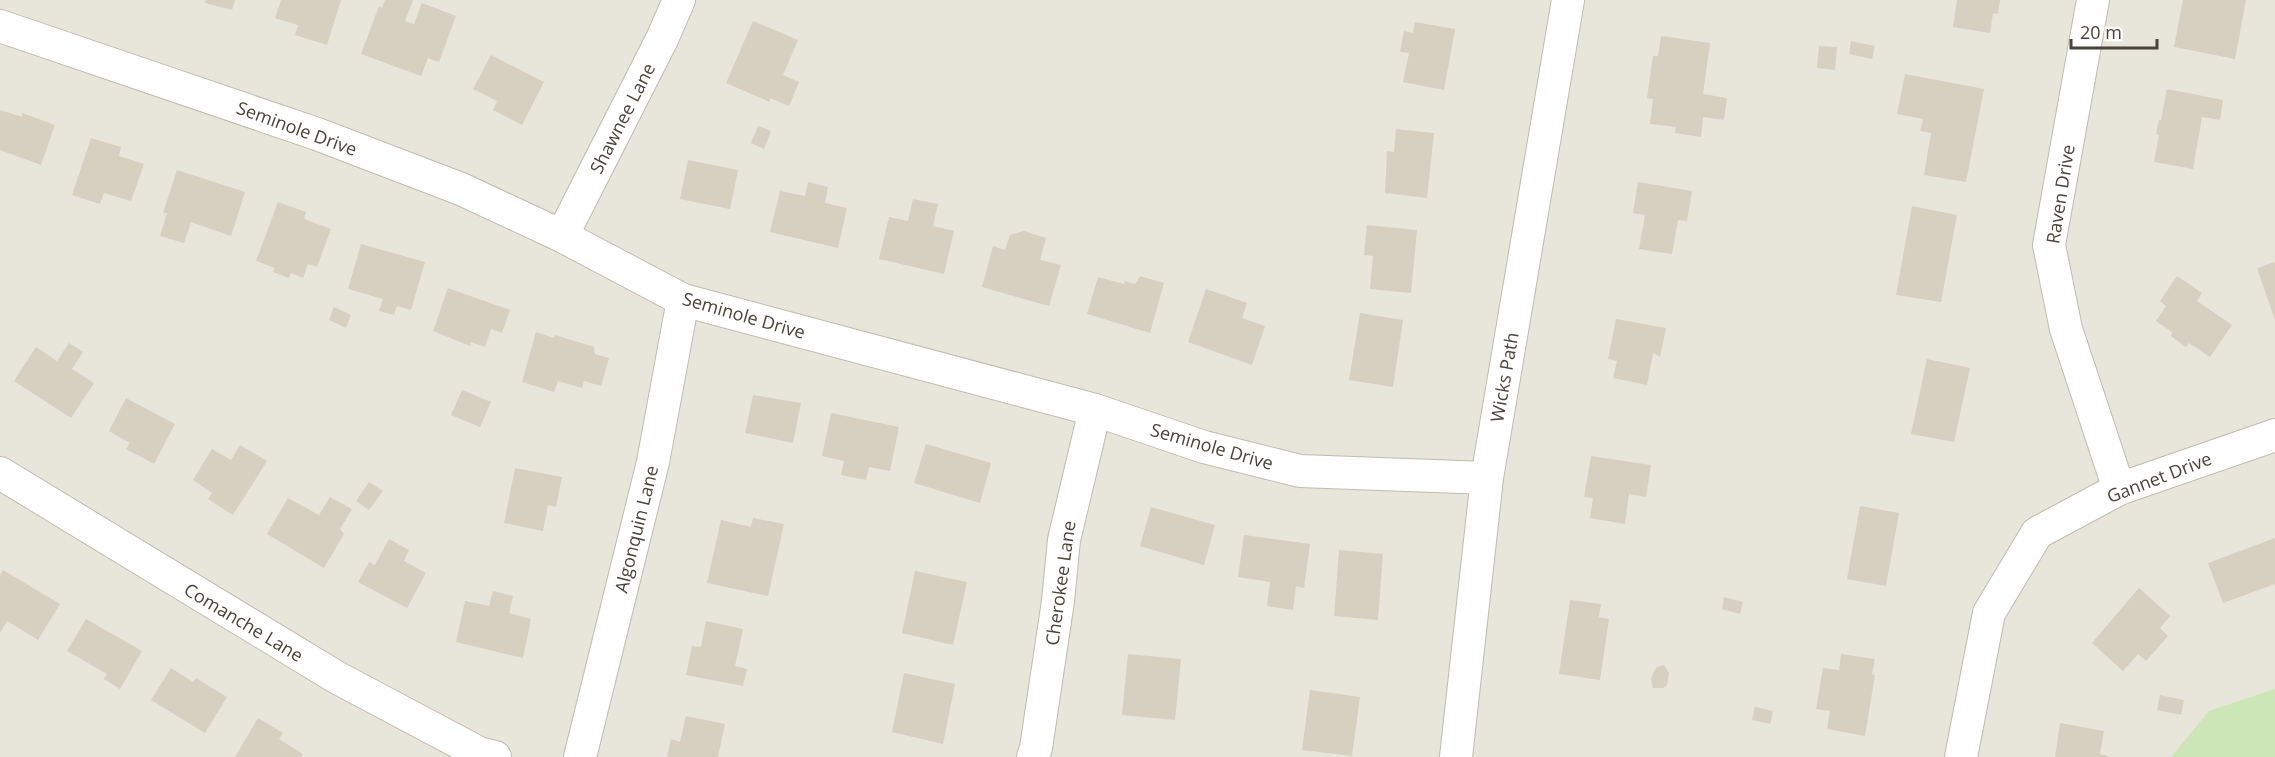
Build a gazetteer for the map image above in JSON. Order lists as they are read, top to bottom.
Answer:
{
  "streets": {
    "street": [
      "Shawnee Lane",
      "Seminole Drive",
      "Raven Drive",
      "Wicks Path",
      "Gannet Drive",
      "Algonquin Lane",
      "Cherokee Lane",
      "Comanche Lane"
    ]
  },
  "crossings": [
    ["Shawnee Lane", "Seminole Drive"],
    ["Seminole Drive", "Wicks Path"],
    ["Seminole Drive", "Algonquin Lane"],
    ["Seminole Drive", "Cherokee Lane"],
    ["Raven Drive", "Gannet Drive"]
  ],
  "scale_bar": "20 m"
}
